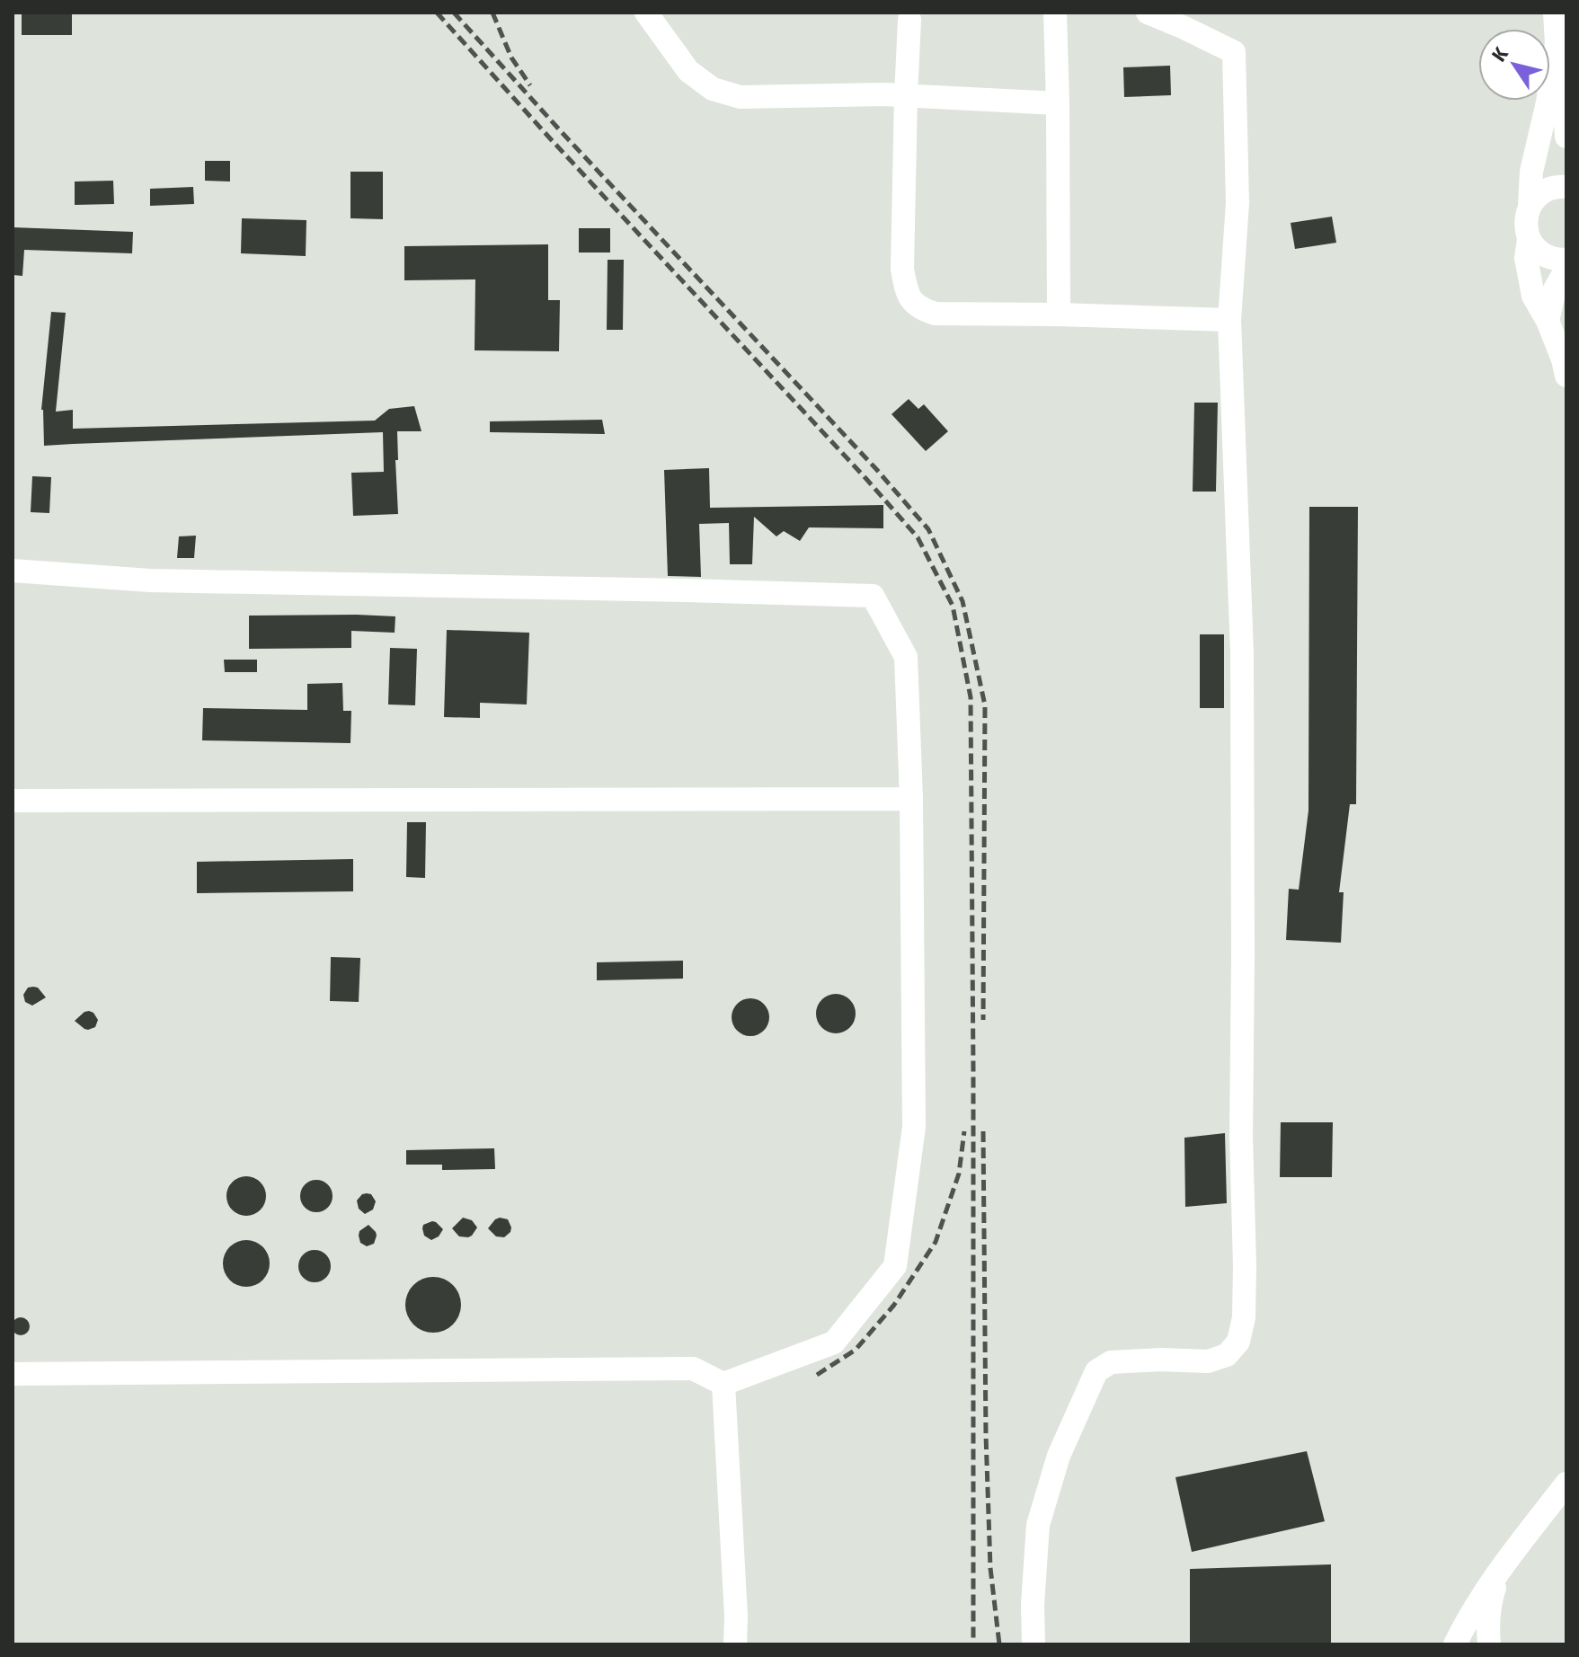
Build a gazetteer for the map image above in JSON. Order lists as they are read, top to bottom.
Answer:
{
  "north": "top left"
}
